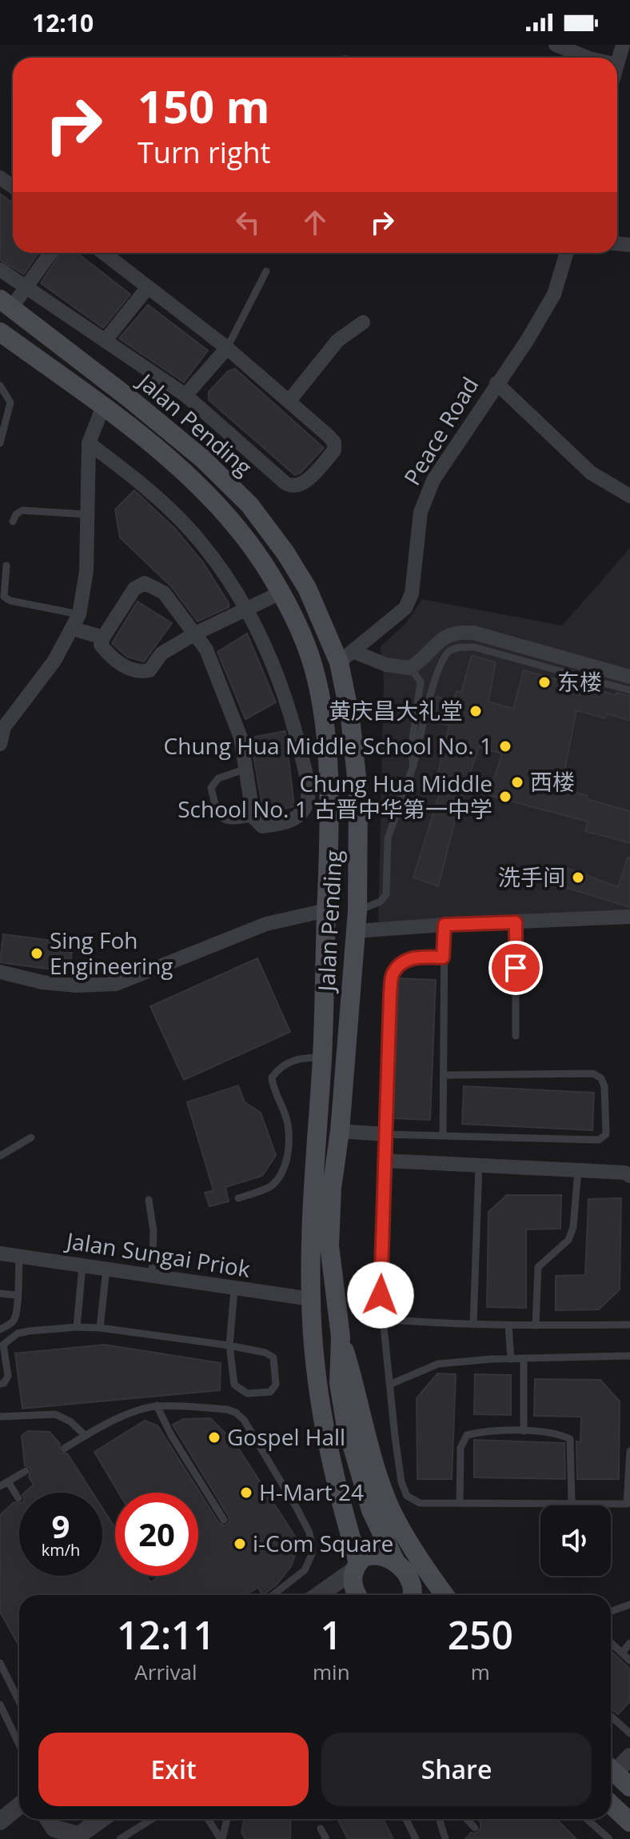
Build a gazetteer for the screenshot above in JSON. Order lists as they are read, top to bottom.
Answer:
{
  "streets": {
    "main road": ["Jalan Pending"],
    "street": ["Peace Road", "Jalan Sungai Priok"]
  },
  "crossings": [
    ["Jalan Pending", "Peace Road"],
    ["Jalan Pending", "Jalan Sungai Priok"]
  ],
  "places": [
    "东楼",
    "黄庆昌大礼堂",
    "Chung Hua Middle School No. 1",
    "西楼",
    "Chung Hua Middle School No. 1 古晋中华第一中学",
    "洗手间",
    "Sing Foh Engineering",
    "Gospel Hall",
    "H-Mart 24",
    "i-Com Square"
  ],
  "page": {
    "status": "12:10",
    "turn": ["150 m", "Turn right"],
    "speed": "9 km/h",
    "limit": "20",
    "eta": [
      "12:11",
      "Arrival",
      "1",
      "min",
      "250",
      "m"
    ],
    "buttons": ["Exit", "Share"]
  }
}
